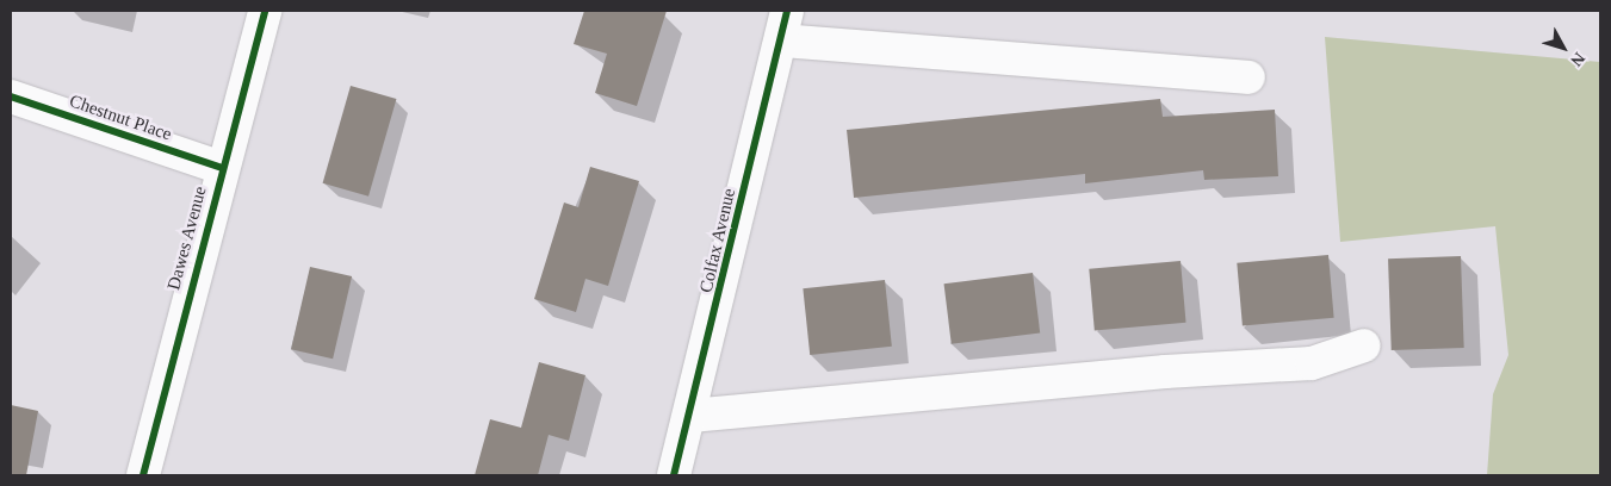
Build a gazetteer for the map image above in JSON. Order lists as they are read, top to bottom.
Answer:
{
  "streets": {
    "street": ["Chestnut Place", "Dawes Avenue", "Colfax Avenue"]
  },
  "crossings": [
    ["Chestnut Place", "Dawes Avenue"]
  ],
  "north": "bottom right"
}
